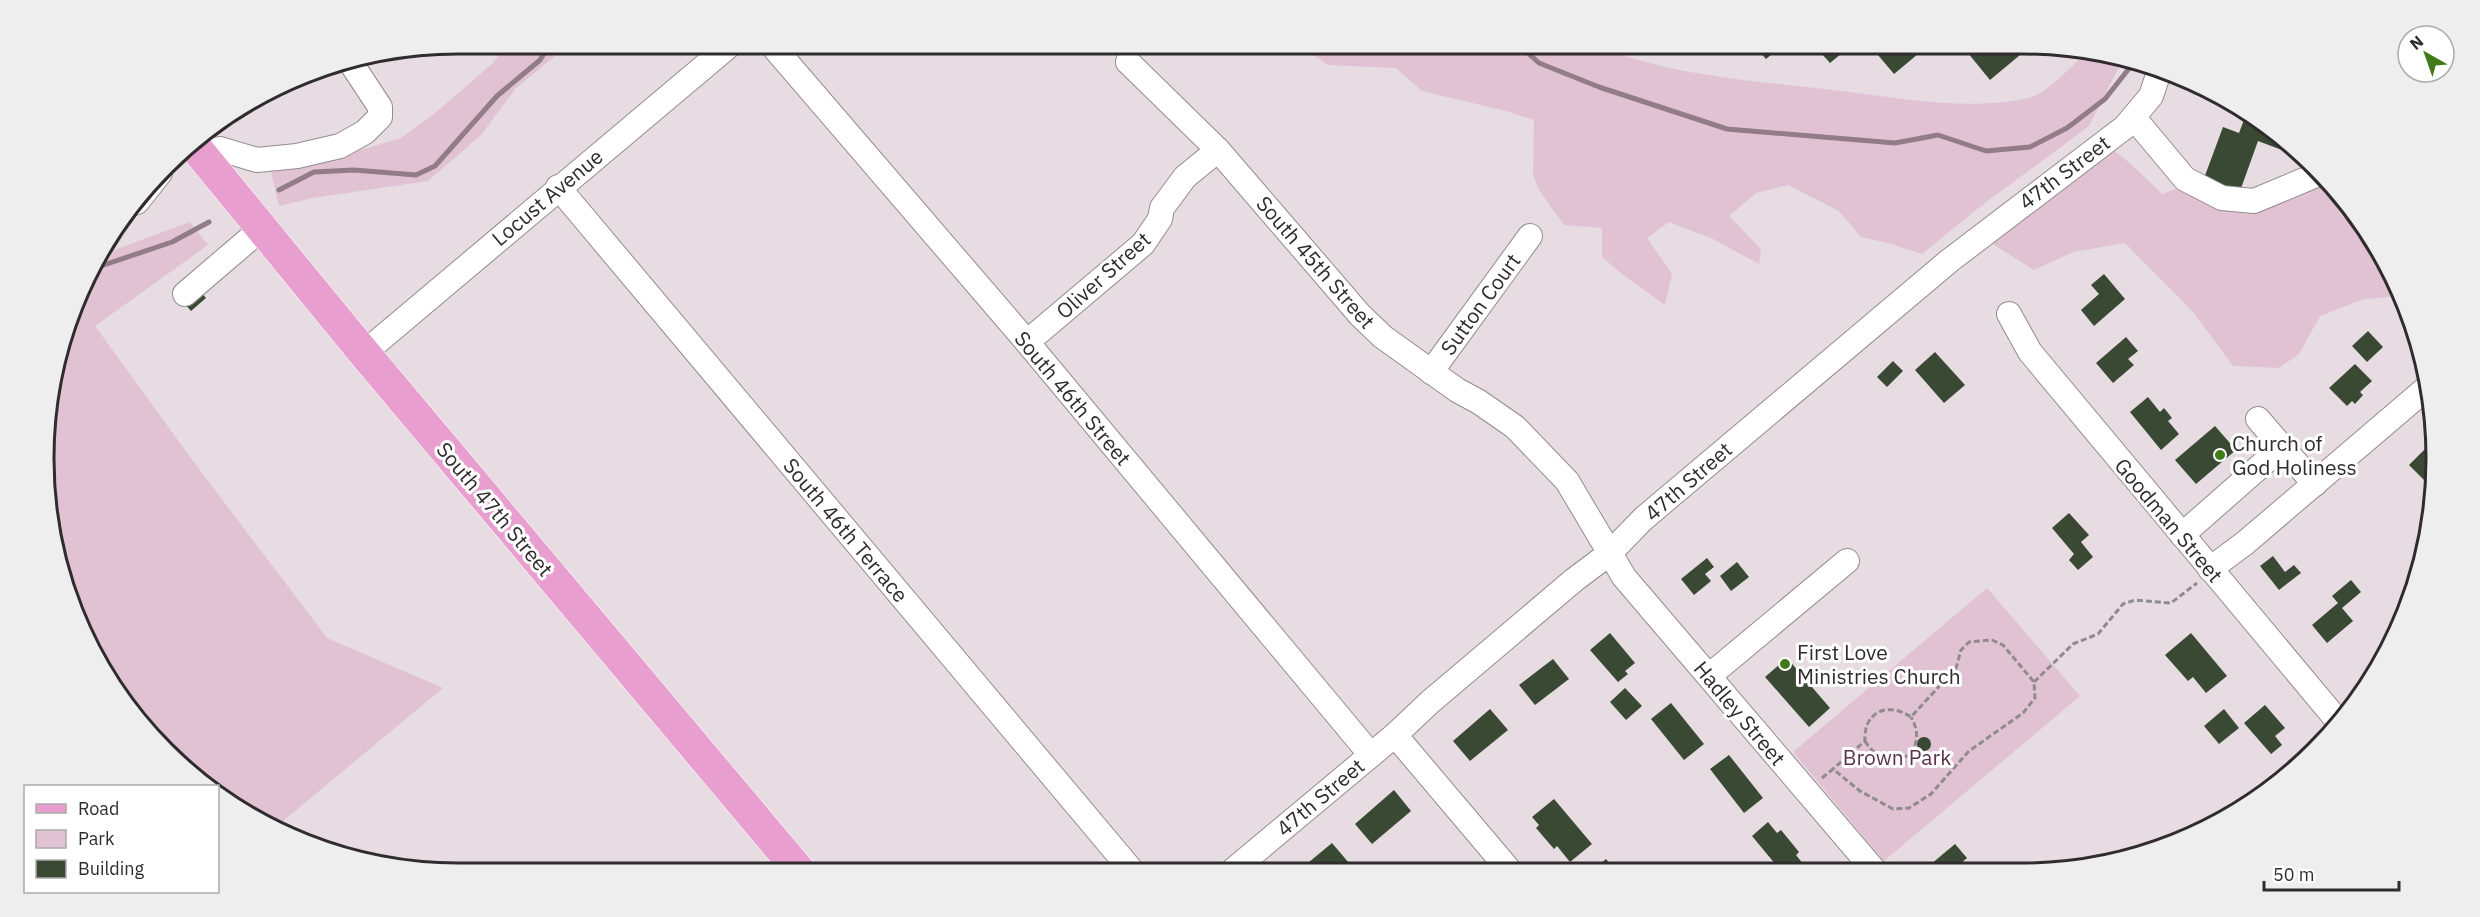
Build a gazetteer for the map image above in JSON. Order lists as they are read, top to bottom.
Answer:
{
  "streets": {
    "main road": ["South 47th Street"],
    "street": [
      "47th Street",
      "Locust Avenue",
      "South 45th Street",
      "Oliver Street",
      "Sutton Court",
      "South 46th Street",
      "Goodman Street",
      "South 46th Terrace",
      "Hadley Street"
    ]
  },
  "crossings": [
    ["47th Street", "South 45th Street"],
    ["47th Street", "South 46th Street"],
    ["47th Street", "Hadley Street"],
    ["Locust Avenue", "South 47th Street"],
    ["Locust Avenue", "South 46th Terrace"],
    ["South 45th Street", "Oliver Street"],
    ["South 45th Street", "Sutton Court"],
    ["South 45th Street", "Hadley Street"],
    ["Oliver Street", "South 46th Street"]
  ],
  "parks": ["Brown Park"],
  "places": ["Church of God Holiness", "First Love Ministries Church"],
  "legend": ["Road", "Park", "Building"],
  "scale_bar": "50 m",
  "north": "top left"
}
